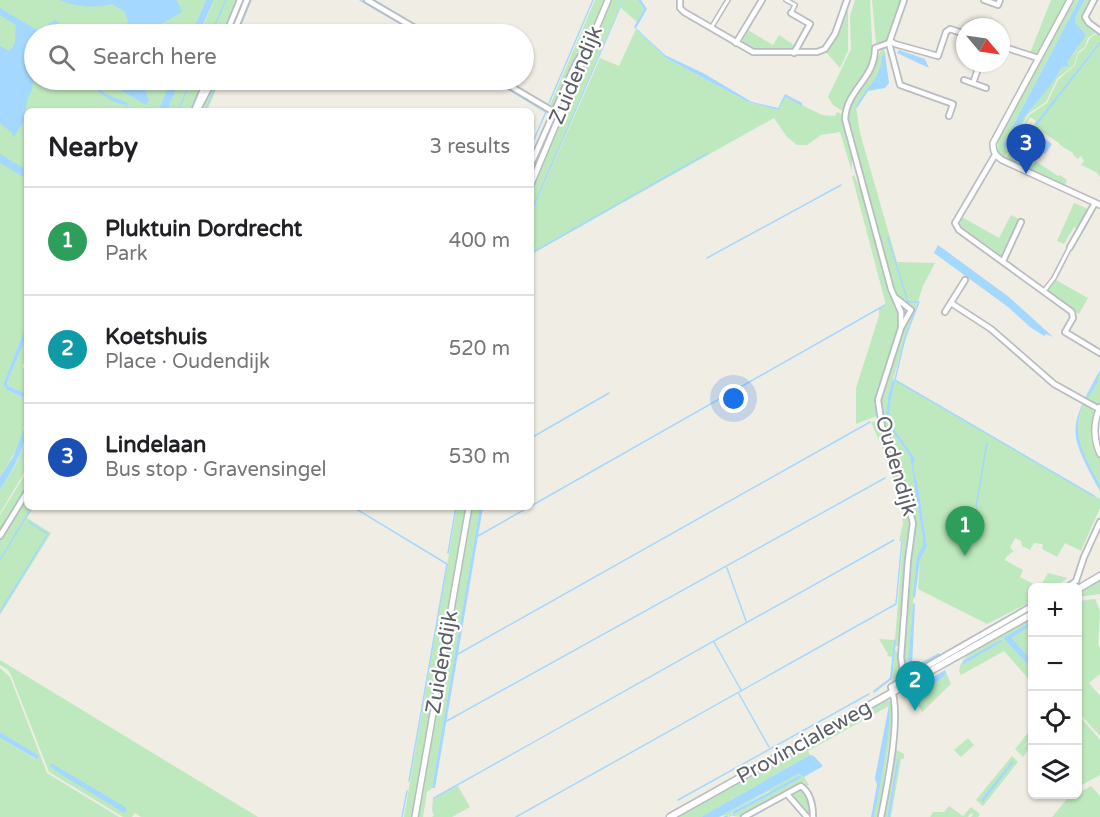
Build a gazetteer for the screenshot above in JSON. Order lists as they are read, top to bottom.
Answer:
{
  "streets": {
    "main road": ["Provincialeweg"],
    "street": ["Zuidendijk", "Oudendijk"]
  },
  "north": "bottom right",
  "page": {
    "search": "Search here",
    "heading": ["Nearby", "3 results"],
    "pins": ["3", "1", "2"],
    "list": [
      {
        "mark": "1",
        "name": "Pluktuin Dordrecht",
        "note": "Park",
        "value": "400 m"
      },
      {
        "mark": "2",
        "name": "Koetshuis",
        "note": "Place · Oudendijk",
        "value": "520 m"
      },
      {
        "mark": "3",
        "name": "Lindelaan",
        "note": "Bus stop · Gravensingel",
        "value": "530 m"
      }
    ],
    "map_buttons": ["+", "−"]
  }
}
